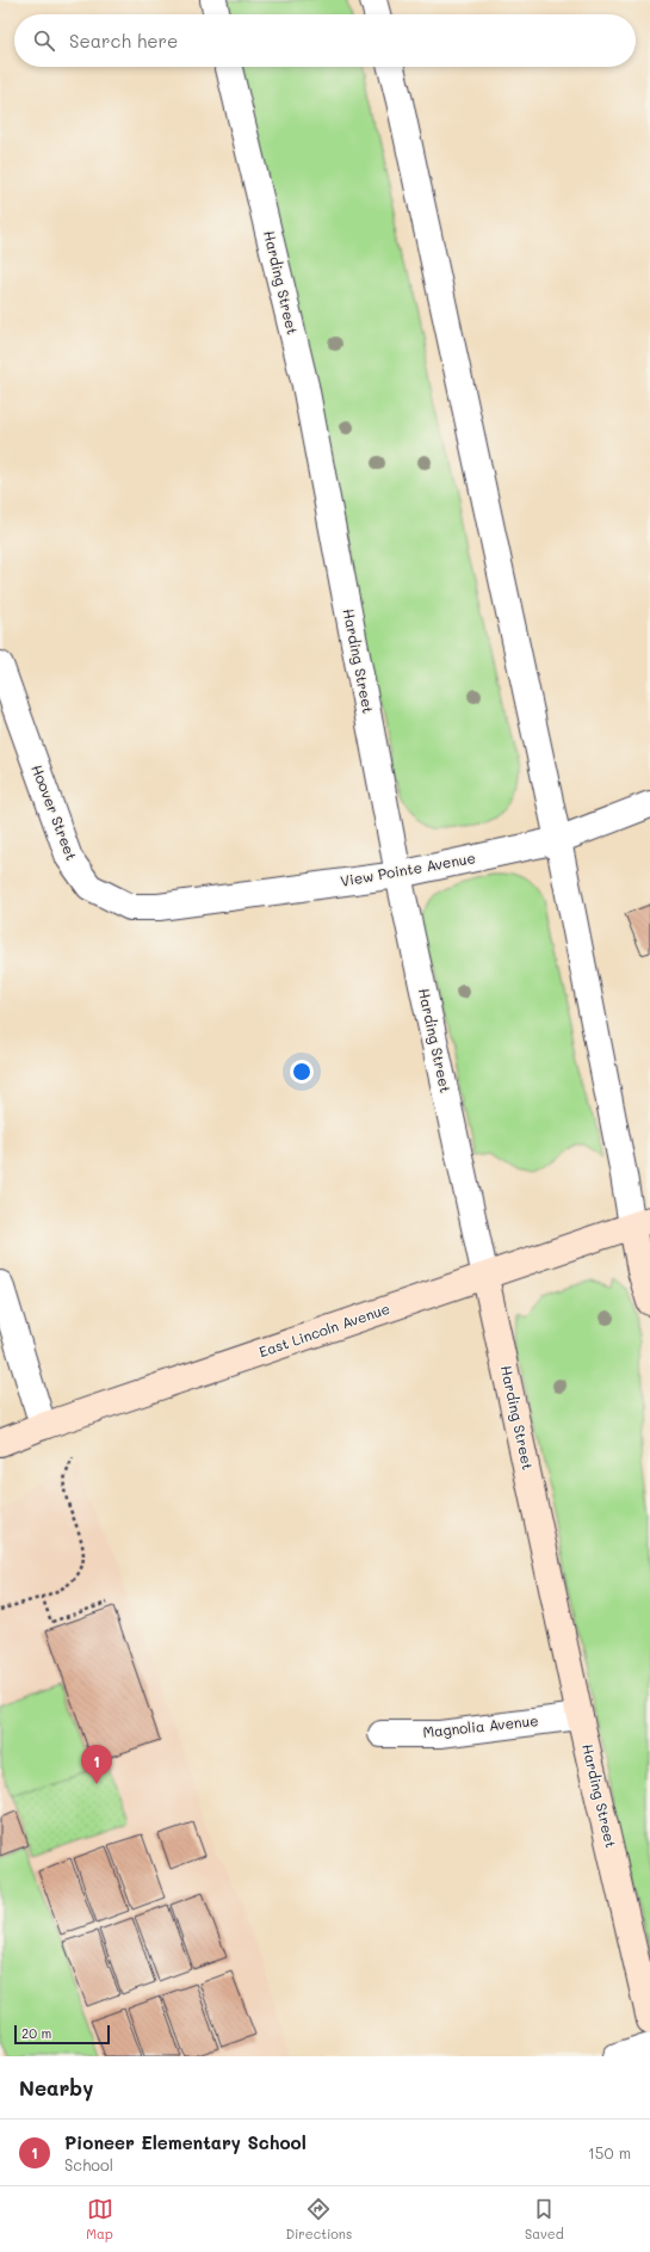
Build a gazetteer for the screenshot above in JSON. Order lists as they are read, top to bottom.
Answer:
{
  "streets": {
    "street": [
      "Harding Street",
      "Hoover Street",
      "View Pointe Avenue",
      "East Lincoln Avenue",
      "Magnolia Avenue"
    ]
  },
  "crossings": [
    ["Harding Street", "View Pointe Avenue"],
    ["Harding Street", "East Lincoln Avenue"],
    ["Harding Street", "Magnolia Avenue"],
    ["Hoover Street", "View Pointe Avenue"]
  ],
  "scale_bar": "20 m",
  "page": {
    "search": "Search here",
    "pins": "1",
    "scale": "20 m",
    "heading": "Nearby",
    "list": [
      {
        "mark": "1",
        "name": "Pioneer Elementary School",
        "note": "School",
        "value": "150 m"
      }
    ],
    "nav": ["Map", "Directions", "Saved"]
  }
}
